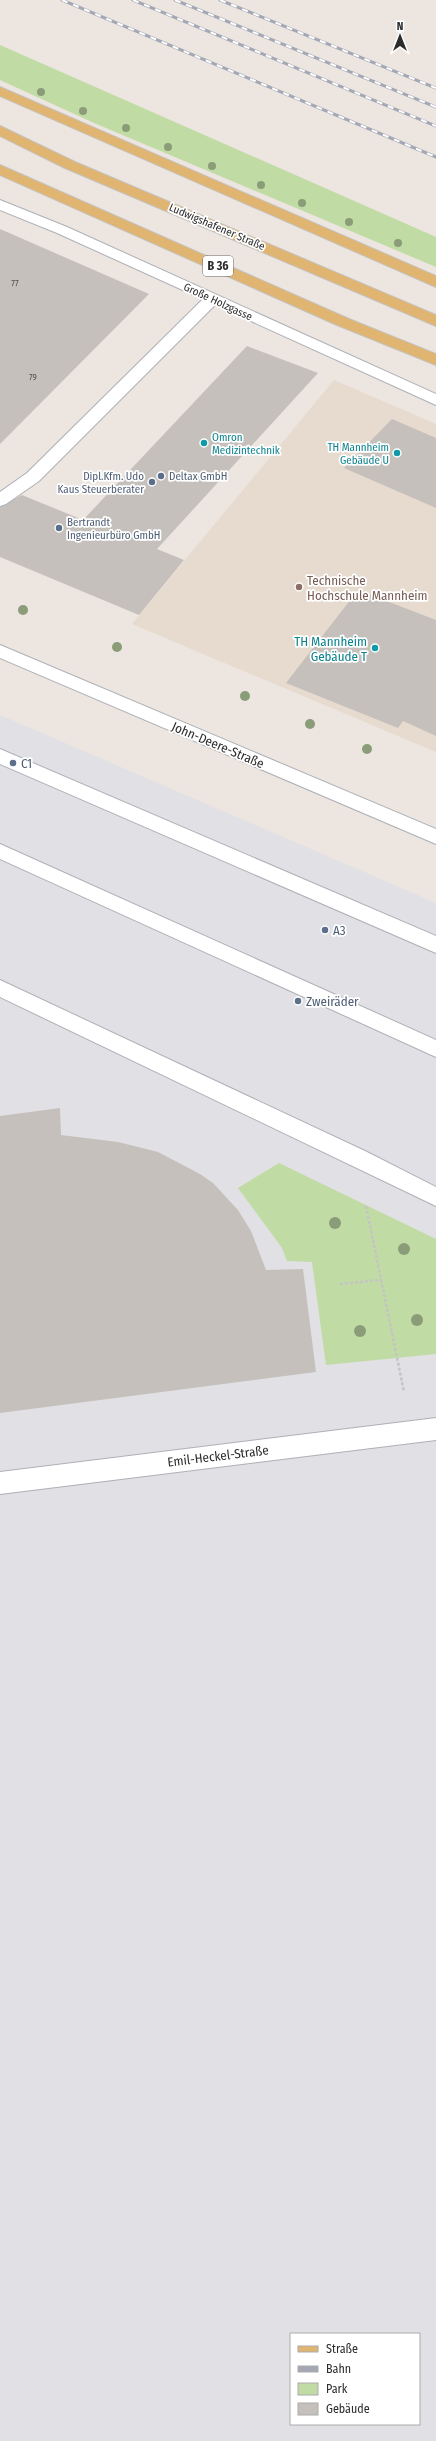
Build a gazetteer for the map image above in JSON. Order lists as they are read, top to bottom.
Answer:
{
  "streets": {
    "main road": ["Ludwigshafener Straße", "B 36"],
    "street": ["Große Holzgasse", "John-Deere-Straße", "Emil-Heckel-Straße"]
  },
  "places": [
    "Omron Medizintechnik",
    "TH Mannheim Gebäude U",
    "Deltax GmbH",
    "Dipl.Kfm. Udo Kaus Steuerberater",
    "Bertrandt Ingenieurbüro GmbH",
    "Technische Hochschule Mannheim",
    "TH Mannheim Gebäude T",
    "C1",
    "A3",
    "Zweiräder"
  ],
  "house_numbers": ["77", "79"],
  "legend": [
    "Straße",
    "Bahn",
    "Park",
    "Gebäude"
  ],
  "north": "top"
}
